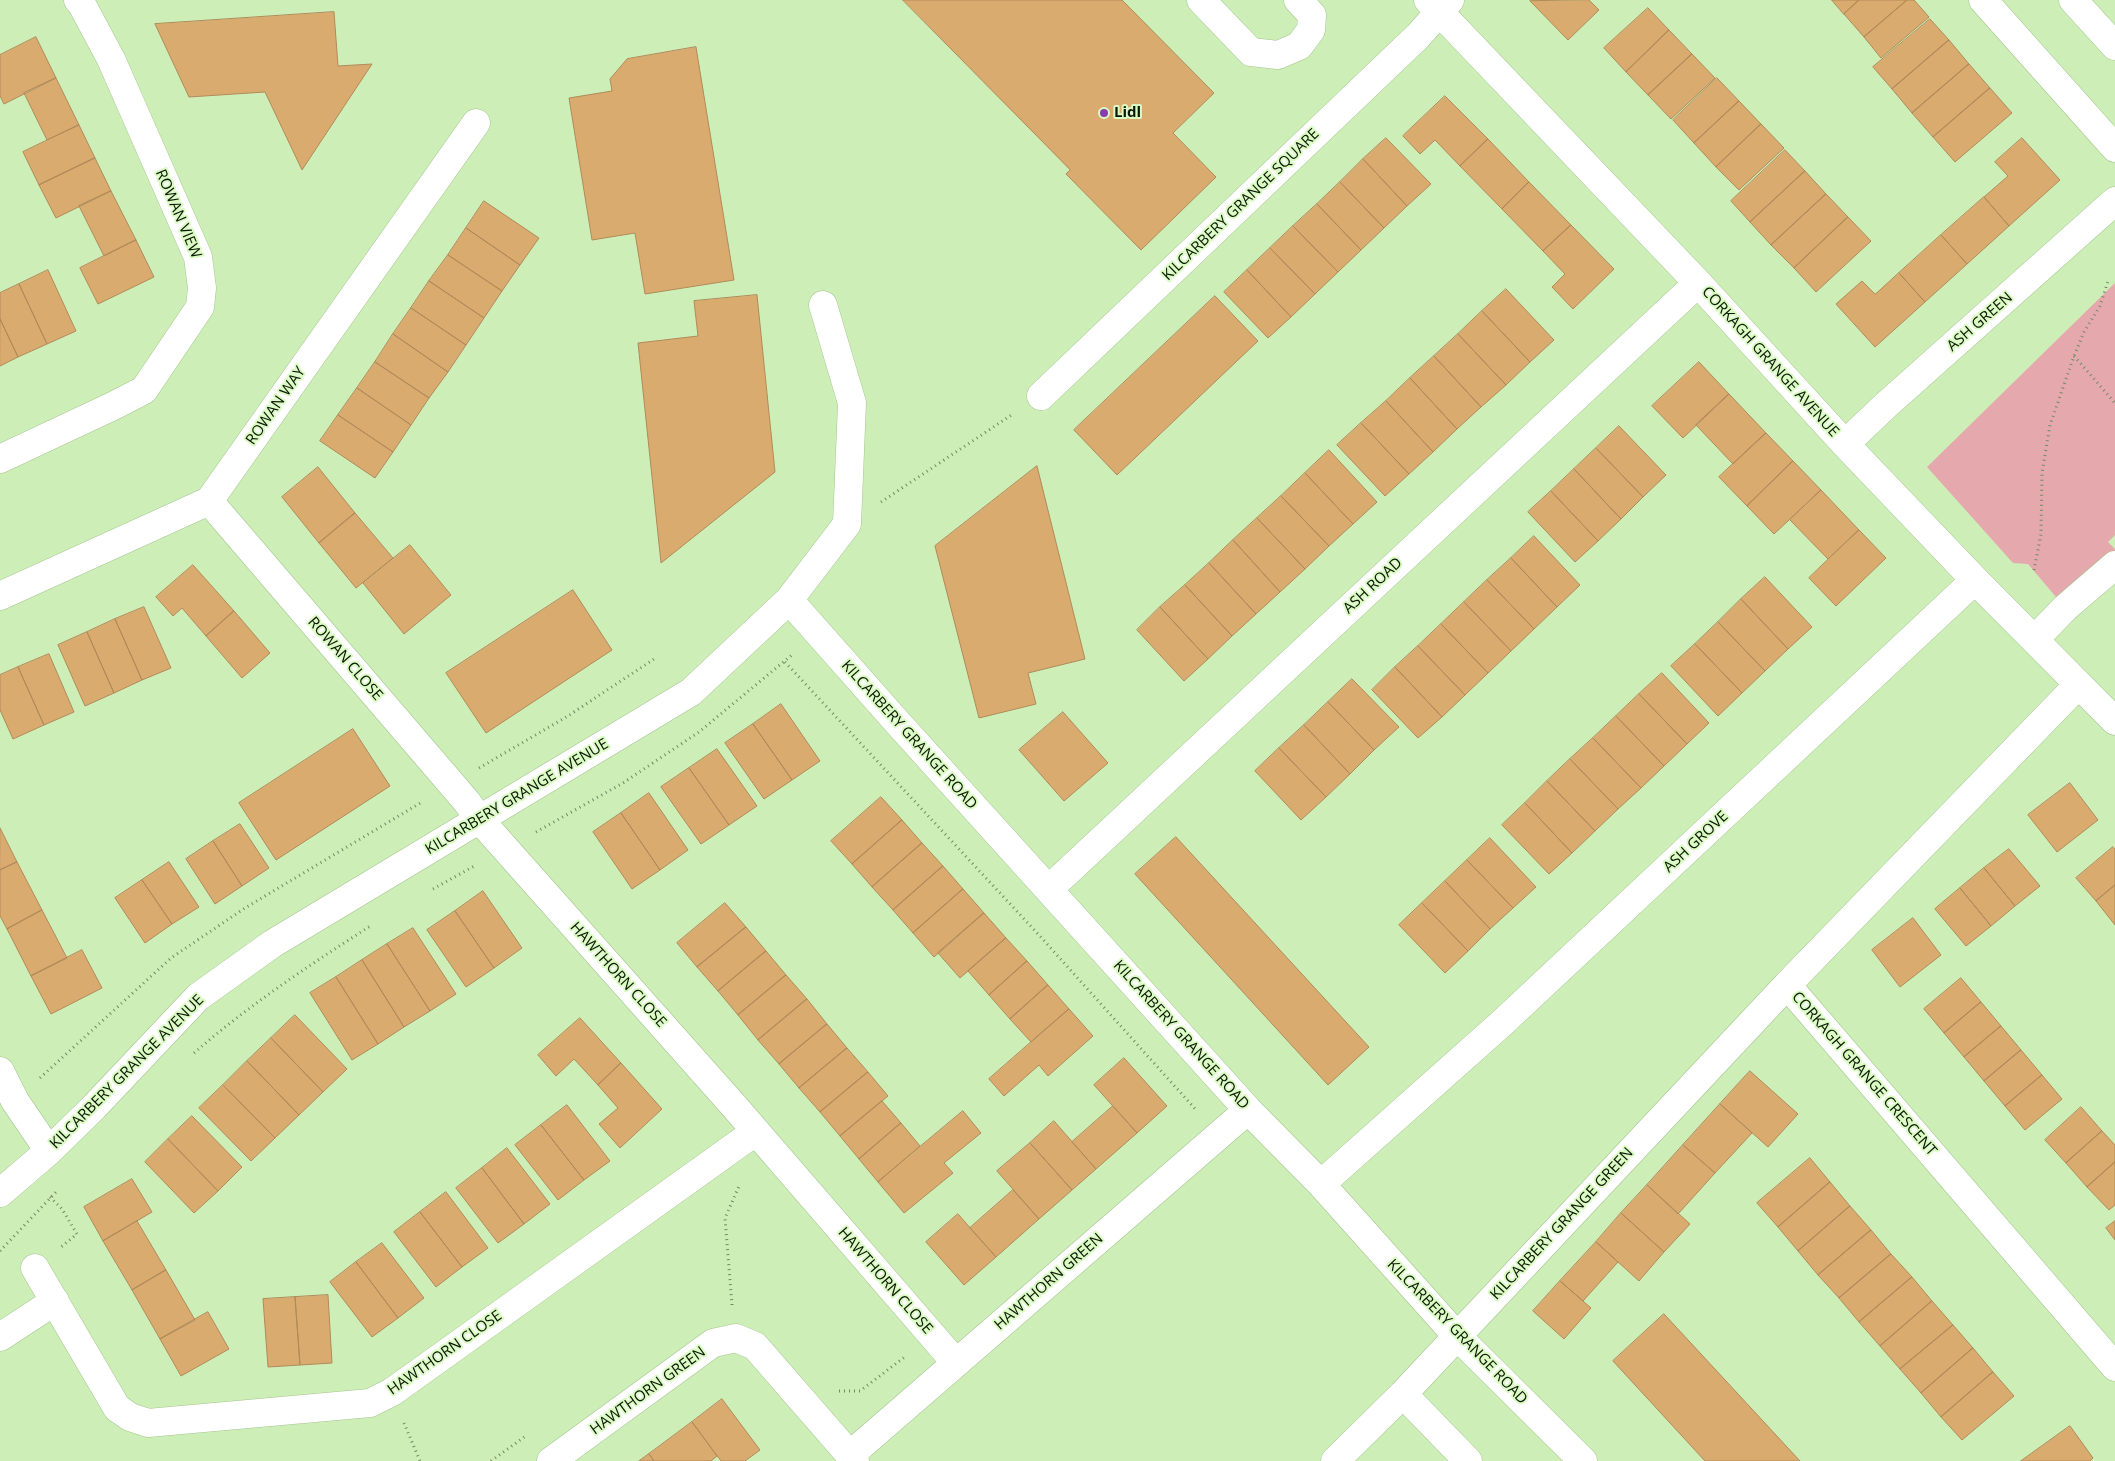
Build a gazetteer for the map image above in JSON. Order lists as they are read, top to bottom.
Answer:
{
  "streets": {
    "street": [
      "KILCARBERY GRANGE SQUARE",
      "ROWAN VIEW",
      "ASH GREEN",
      "CORKAGH GRANGE AVENUE",
      "ROWAN WAY",
      "ASH ROAD",
      "ROWAN CLOSE",
      "KILCARBERY GRANGE ROAD",
      "KILCARBERY GRANGE AVENUE",
      "ASH GROVE",
      "HAWTHORN CLOSE",
      "CORKAGH GRANGE CRESCENT",
      "KILCARBERY GRANGE GREEN",
      "HAWTHORN GREEN"
    ]
  },
  "crossings": [
    ["KILCARBERY GRANGE SQUARE", "CORKAGH GRANGE AVENUE"],
    ["ASH GREEN", "CORKAGH GRANGE AVENUE"],
    ["CORKAGH GRANGE AVENUE", "ASH ROAD"],
    ["CORKAGH GRANGE AVENUE", "ASH GROVE"],
    ["CORKAGH GRANGE AVENUE", "CORKAGH GRANGE CRESCENT"],
    ["ROWAN WAY", "ROWAN CLOSE"],
    ["ASH ROAD", "KILCARBERY GRANGE ROAD"],
    ["ROWAN CLOSE", "KILCARBERY GRANGE AVENUE"],
    ["ROWAN CLOSE", "HAWTHORN CLOSE"],
    ["KILCARBERY GRANGE ROAD", "KILCARBERY GRANGE AVENUE"],
    ["KILCARBERY GRANGE ROAD", "ASH GROVE"],
    ["KILCARBERY GRANGE ROAD", "KILCARBERY GRANGE GREEN"],
    ["KILCARBERY GRANGE ROAD", "HAWTHORN GREEN"],
    ["KILCARBERY GRANGE AVENUE", "HAWTHORN CLOSE"],
    ["HAWTHORN CLOSE", "HAWTHORN GREEN"],
    ["CORKAGH GRANGE CRESCENT", "KILCARBERY GRANGE GREEN"]
  ],
  "places": ["Lidl"]
}
